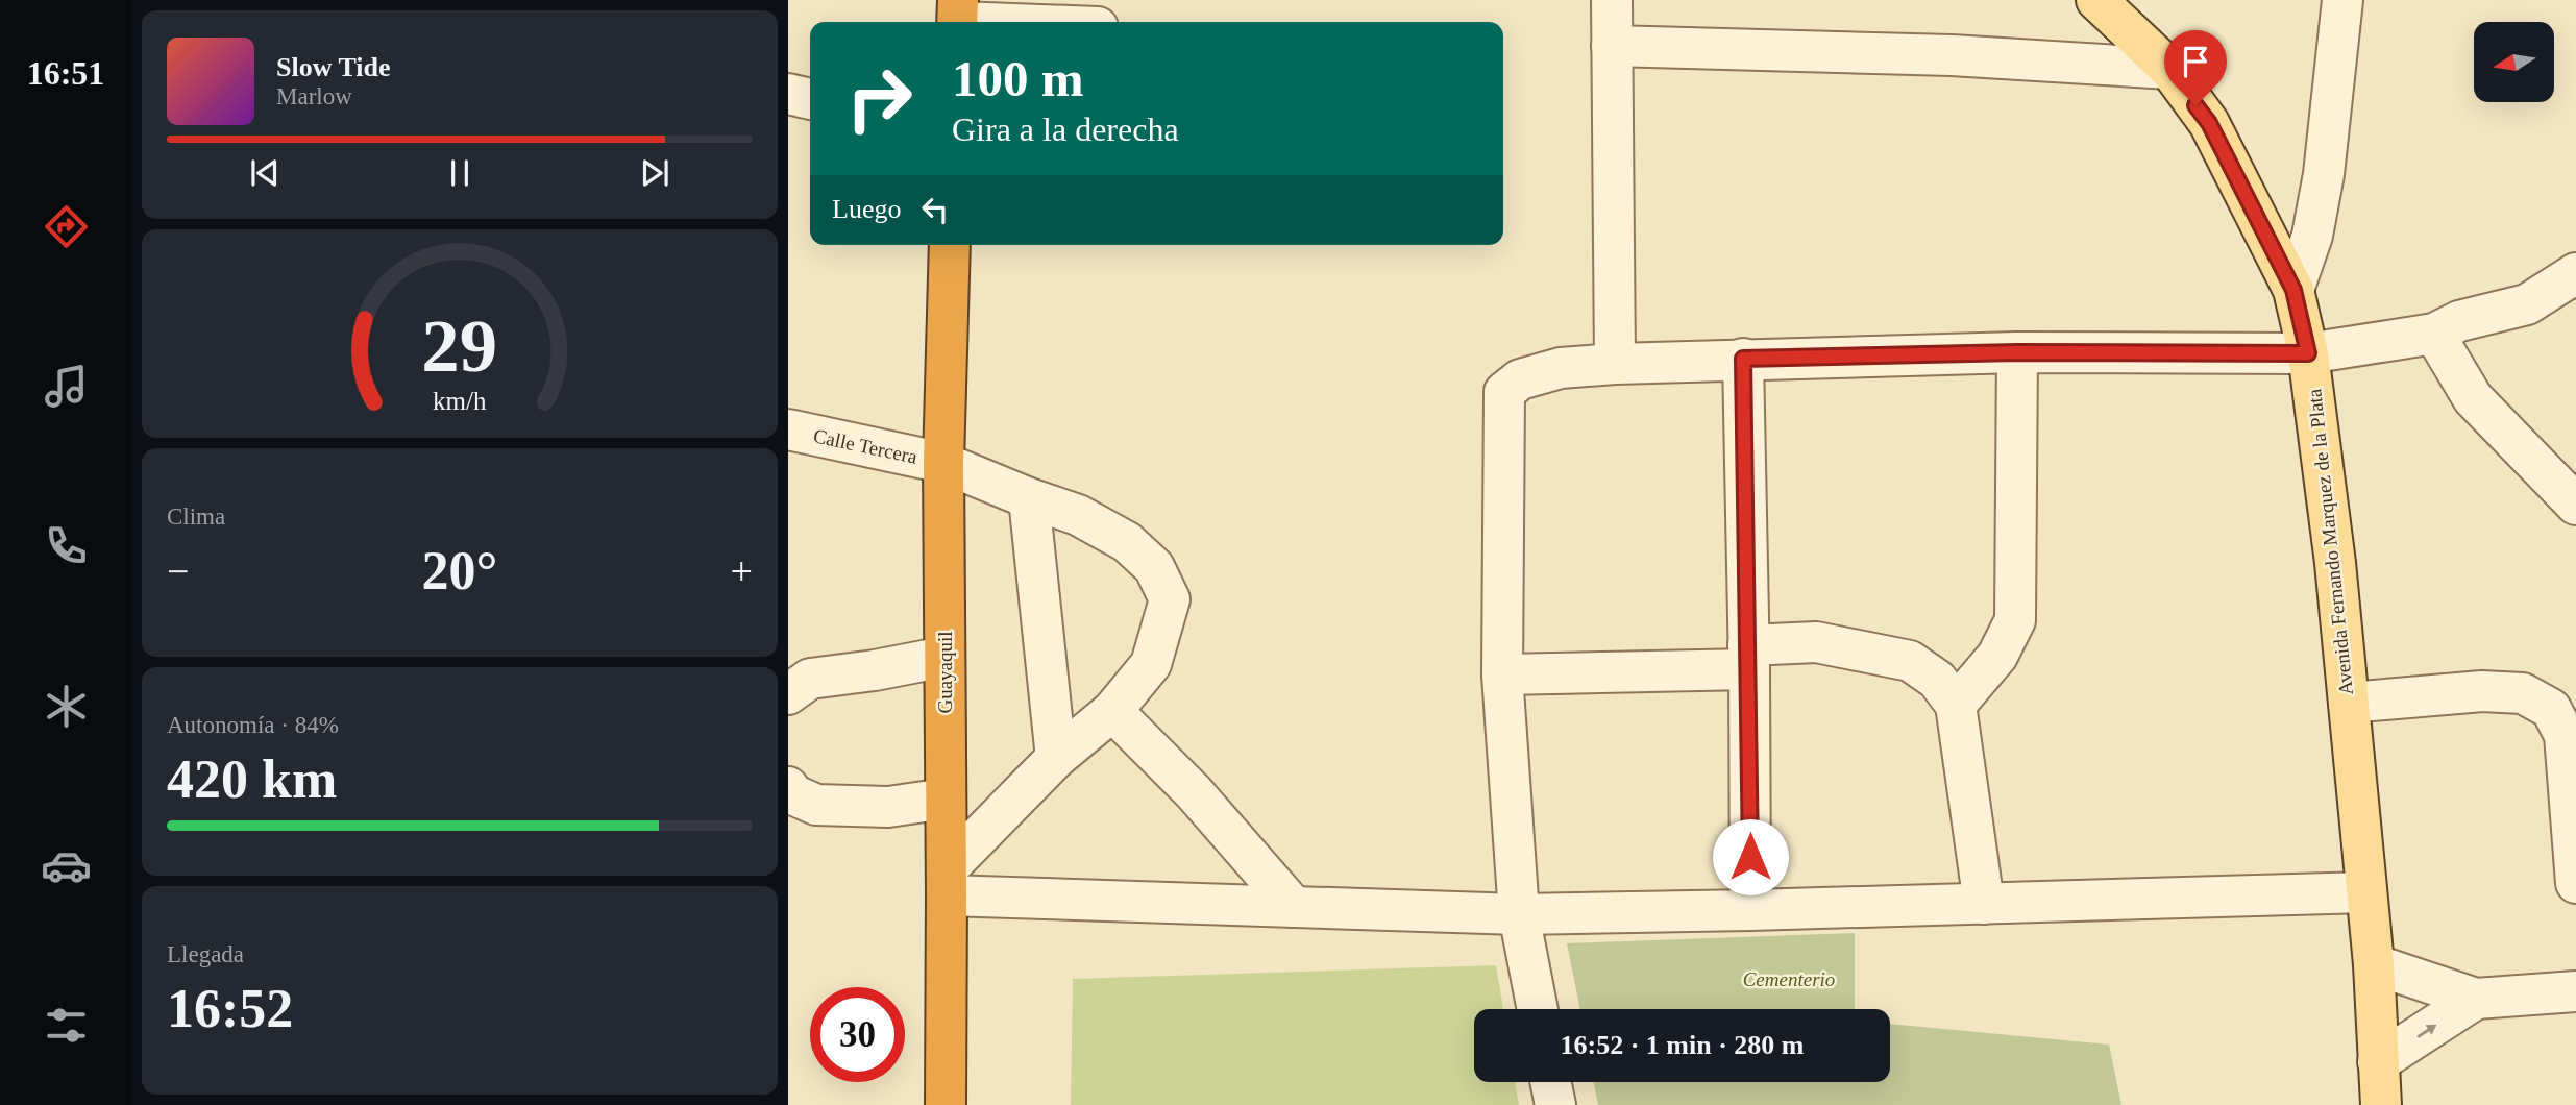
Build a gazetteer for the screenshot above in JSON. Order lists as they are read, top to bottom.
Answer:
{
  "streets": {
    "highway": ["Guayaquil"],
    "main road": ["Avenida Fernando Marquez de la Plata"],
    "street": ["Calle Tercera"]
  },
  "crossings": [
    ["Calle Tercera", "Guayaquil"]
  ],
  "parks": ["Cementerio"],
  "north": "left",
  "page": {
    "tabs": "16:51",
    "turn": ["100 m", "Gira a la derecha"],
    "song": ["Slow Tide", "Marlow"],
    "then": "Luego",
    "tile": [
      "Clima",
      ["Autonomía · 84%", "420 km"],
      ["Llegada", "16:52"]
    ],
    "heat": ["−", "20°", "+"],
    "limit": "30",
    "trip": "16:52 · 1 min · 280 m",
    "gauge": ["29", "km/h"]
  }
}
